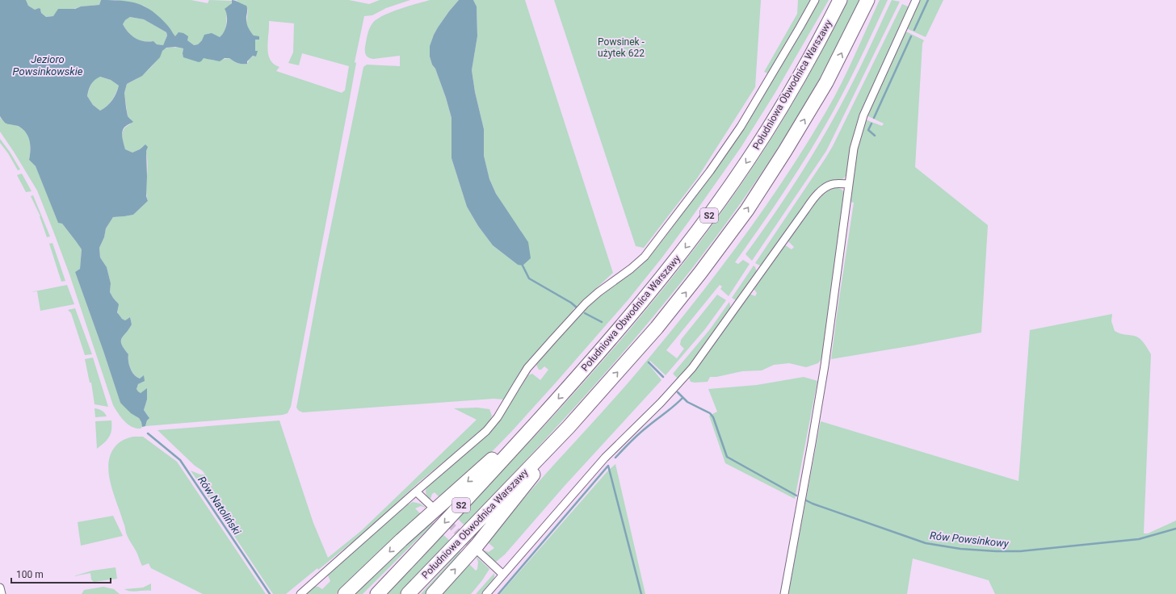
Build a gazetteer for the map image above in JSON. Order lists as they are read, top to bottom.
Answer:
{
  "streets": {
    "highway": ["Południowa Obwodnica Warszawy", "S2"]
  },
  "water": ["Jezioro Powsinkowskie", "Rów Natoliński", "Rów Powsinkowy"],
  "parks": ["Powsinek - użytek 622"],
  "scale_bar": "100 m"
}
